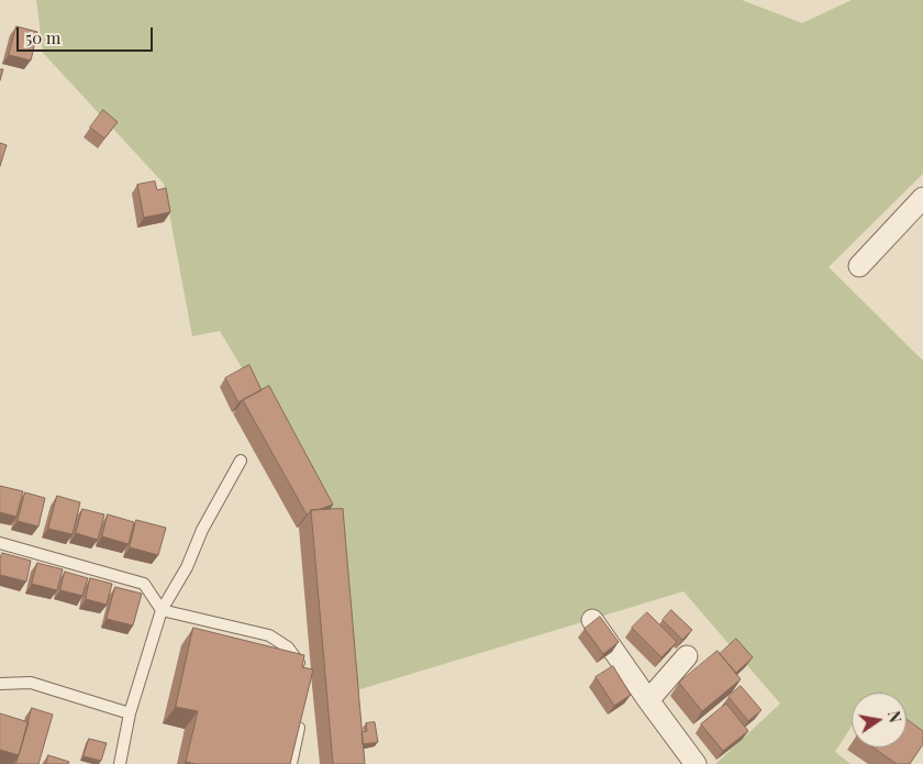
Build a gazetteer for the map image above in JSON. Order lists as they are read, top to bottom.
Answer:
{
  "scale_bar": "50 m",
  "north": "right"
}
